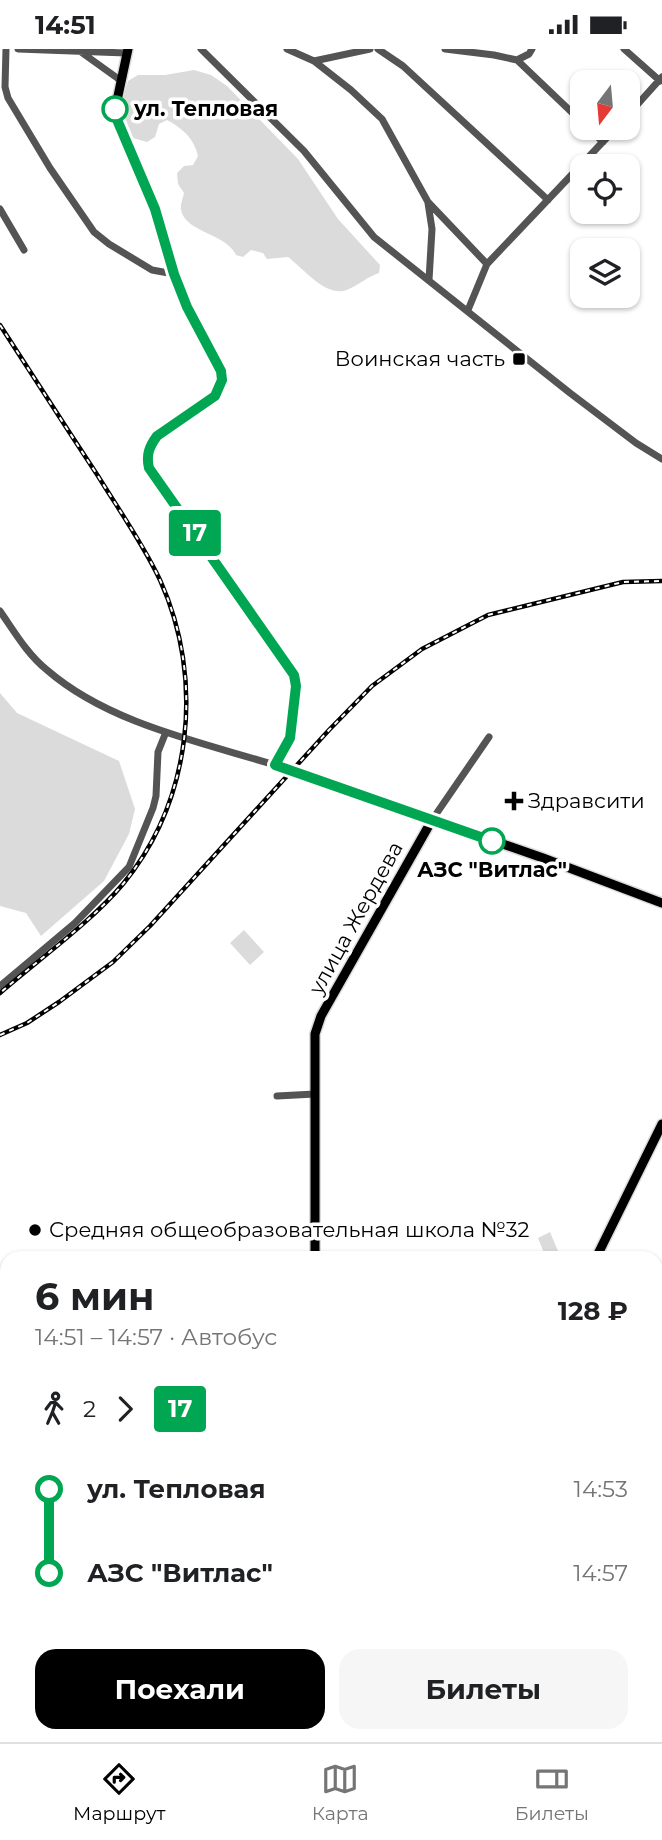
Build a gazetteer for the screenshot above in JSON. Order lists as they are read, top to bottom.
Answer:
{
  "streets": {
    "main road": ["улица Жердева"]
  },
  "places": {
    "other": ["ул. Тепловая", "АЗС \"Витлас\"", "Средняя общеобразовательная школа №32"],
    "transit": ["Воинская часть"],
    "health": ["Здравсити"]
  },
  "lines": ["bus line 17"],
  "north": "bottom",
  "page": {
    "status": "14:51",
    "on_map": "17",
    "heading": ["6 мин", "14:51 – 14:57 · Автобус", "128 ₽"],
    "legs": ["2", "17"],
    "list": [
      {
        "name": "ул. Тепловая",
        "value": "14:53"
      },
      {
        "name": "АЗС \"Витлас\"",
        "value": "14:57"
      }
    ],
    "buttons": ["Поехали", "Билеты"],
    "tabs": ["Маршрут", "Карта", "Билеты"]
  }
}
